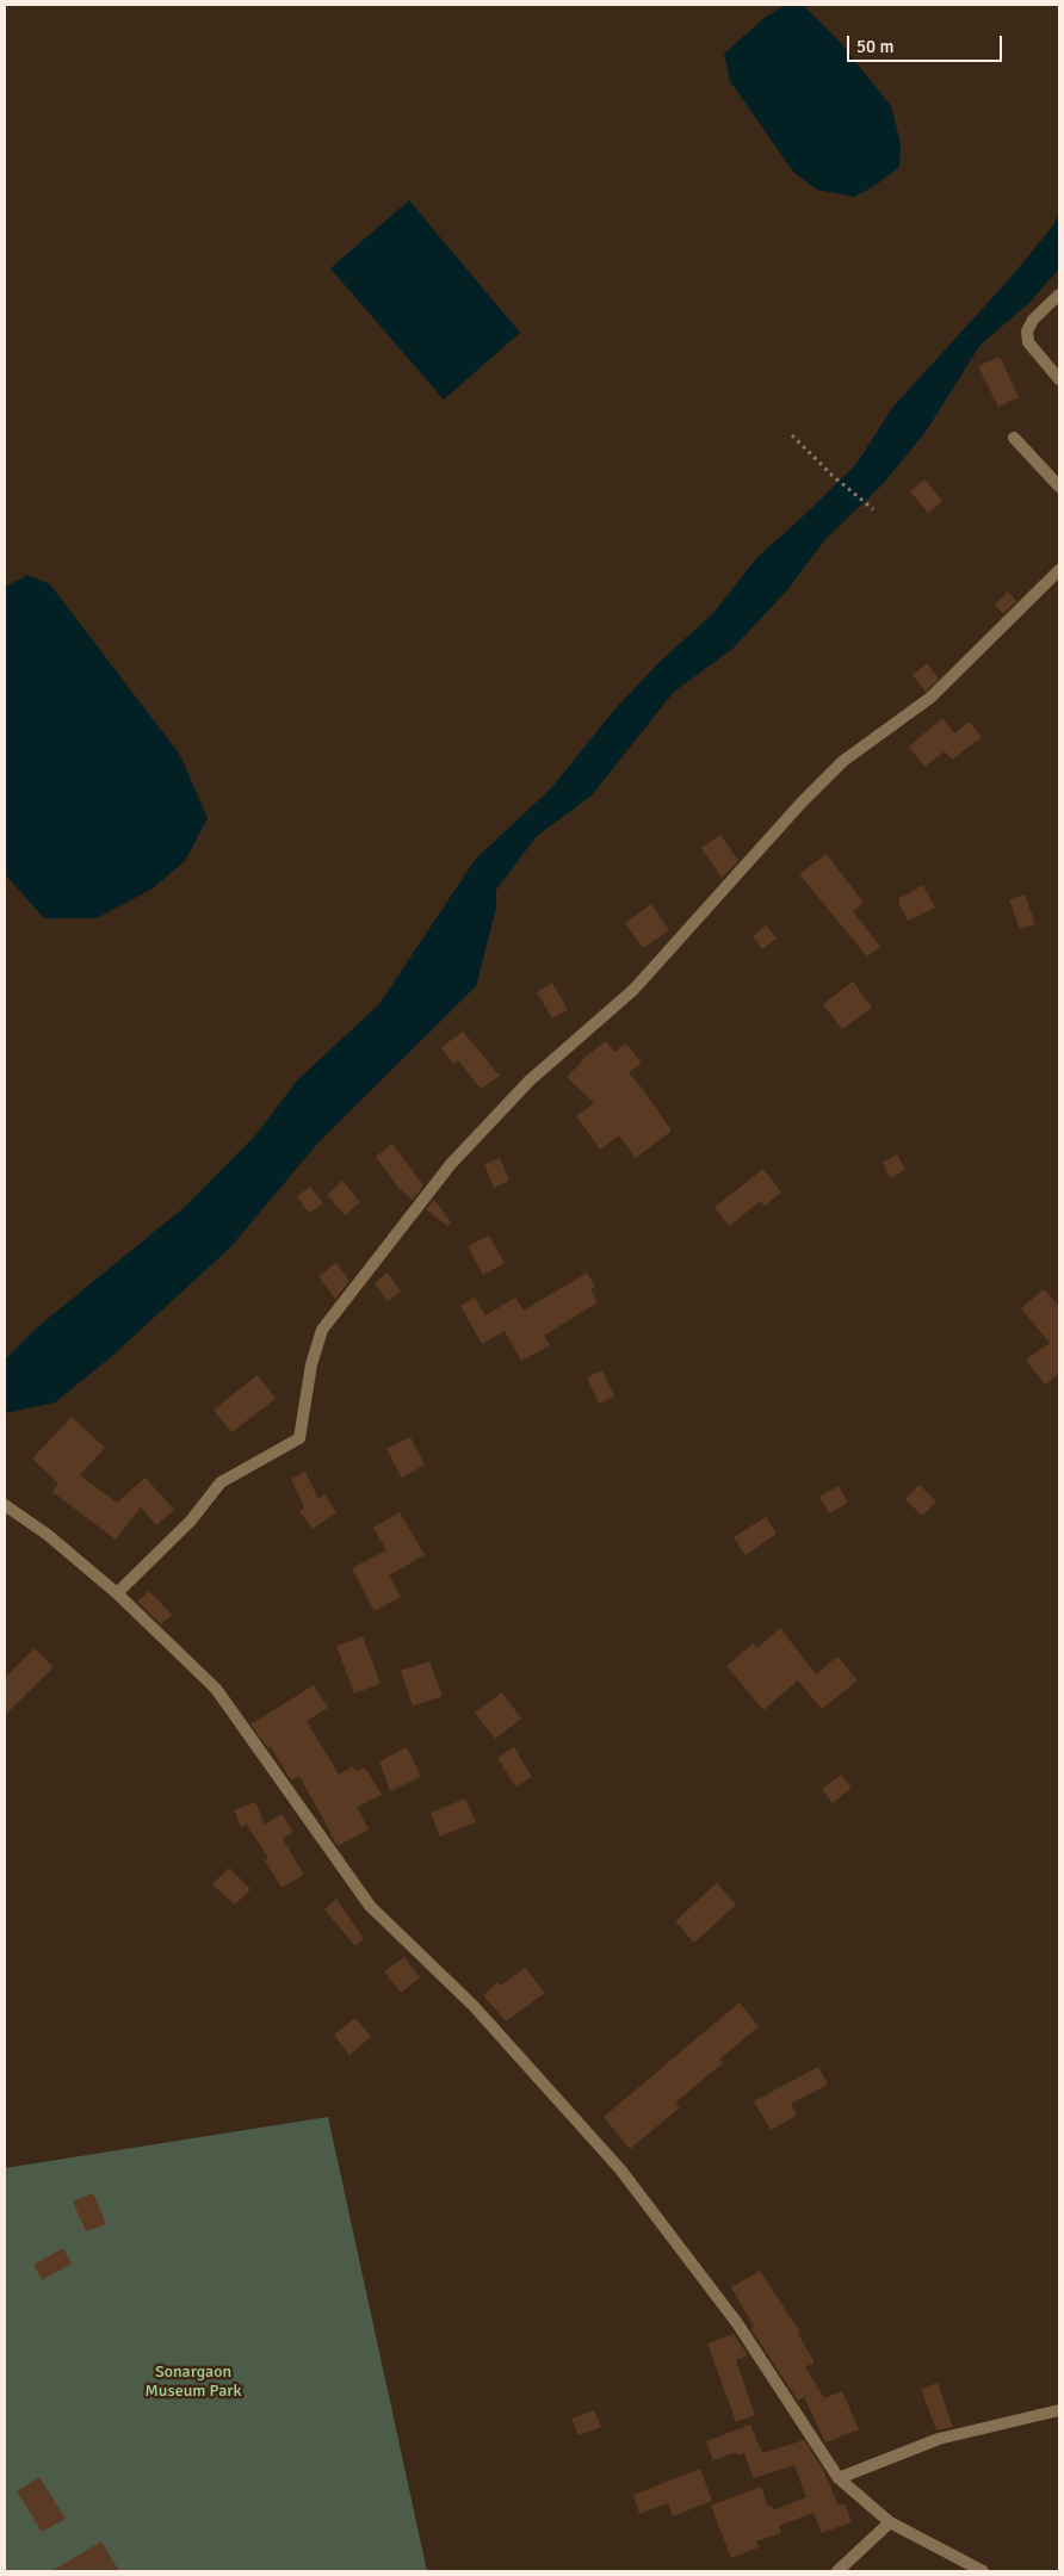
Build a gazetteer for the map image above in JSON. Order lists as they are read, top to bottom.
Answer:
{
  "parks": ["Sonargaon Museum Park"],
  "scale_bar": "50 m"
}
